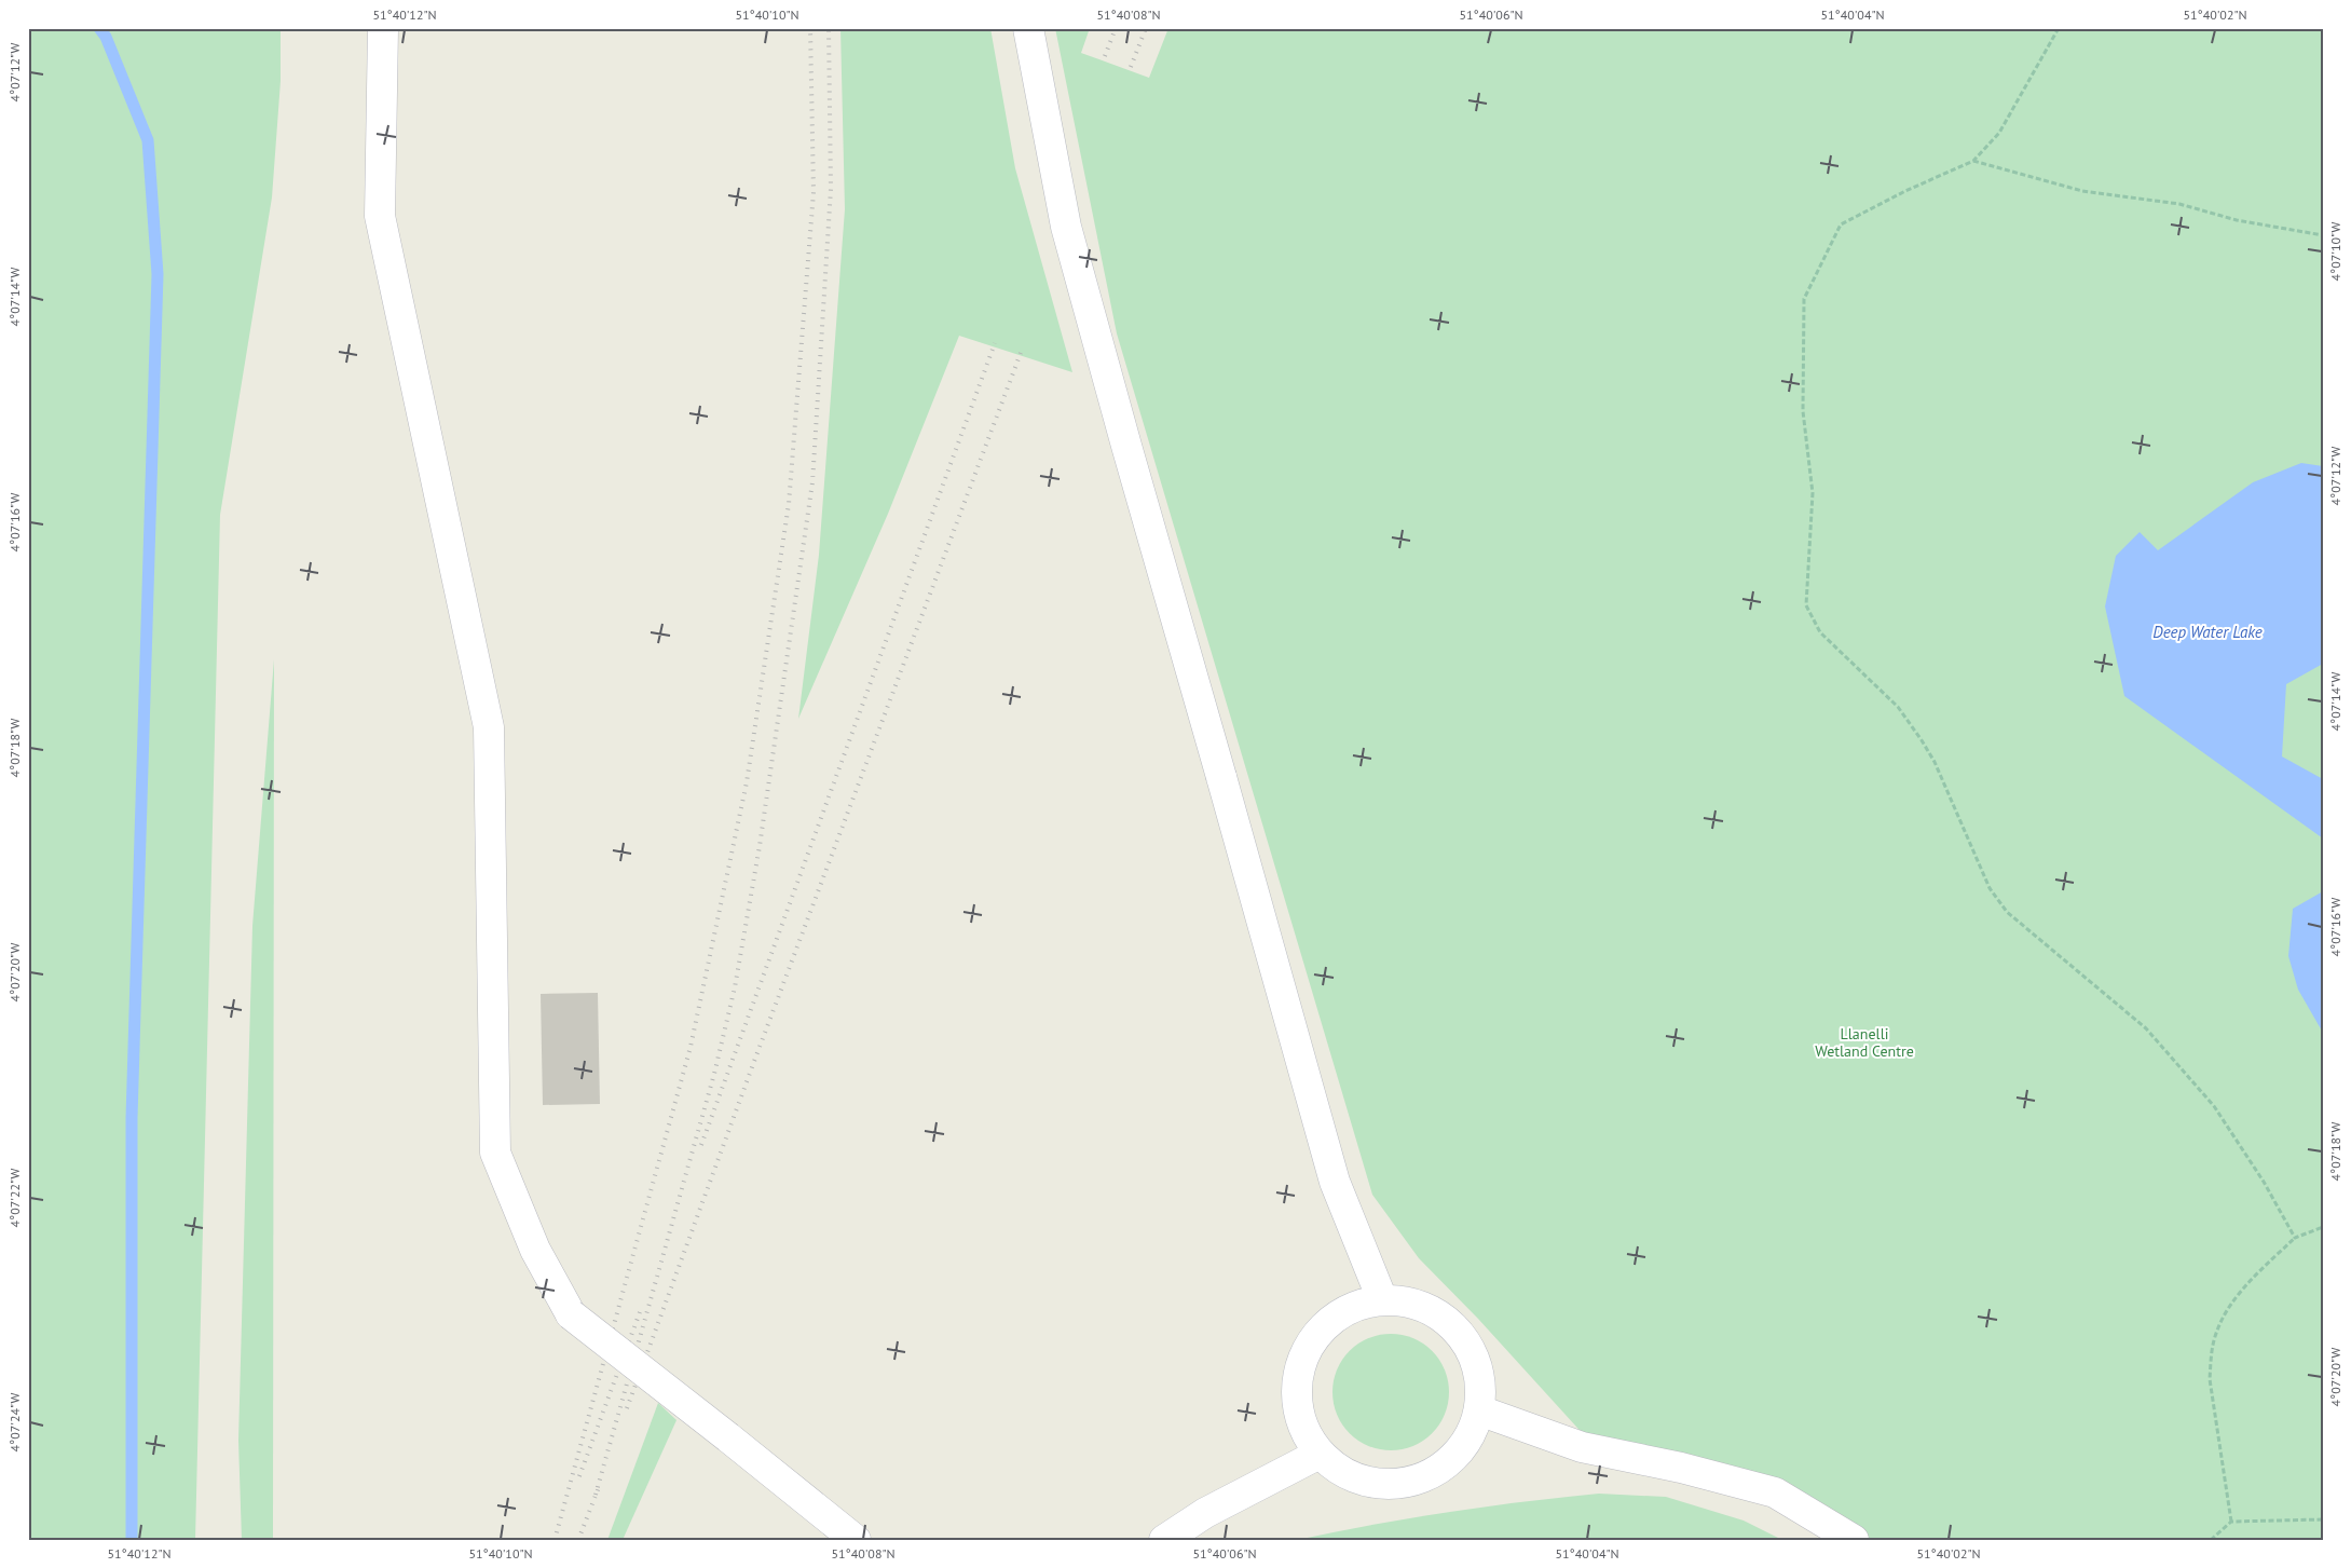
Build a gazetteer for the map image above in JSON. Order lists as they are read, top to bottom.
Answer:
{
  "water": ["Deep Water Lake"],
  "parks": ["Llanelli Wetland Centre"],
  "coordinates": [
    "51°40'12\"N",
    "51°40'10\"N",
    "51°40'08\"N",
    "51°40'06\"N",
    "51°40'04\"N",
    "51°40'02\"N",
    "4°07'12\"W",
    "4°07'10\"W",
    "4°07'14\"W",
    "4°07'16\"W",
    "4°07'18\"W",
    "4°07'20\"W",
    "4°07'22\"W",
    "4°07'24\"W"
  ]
}
